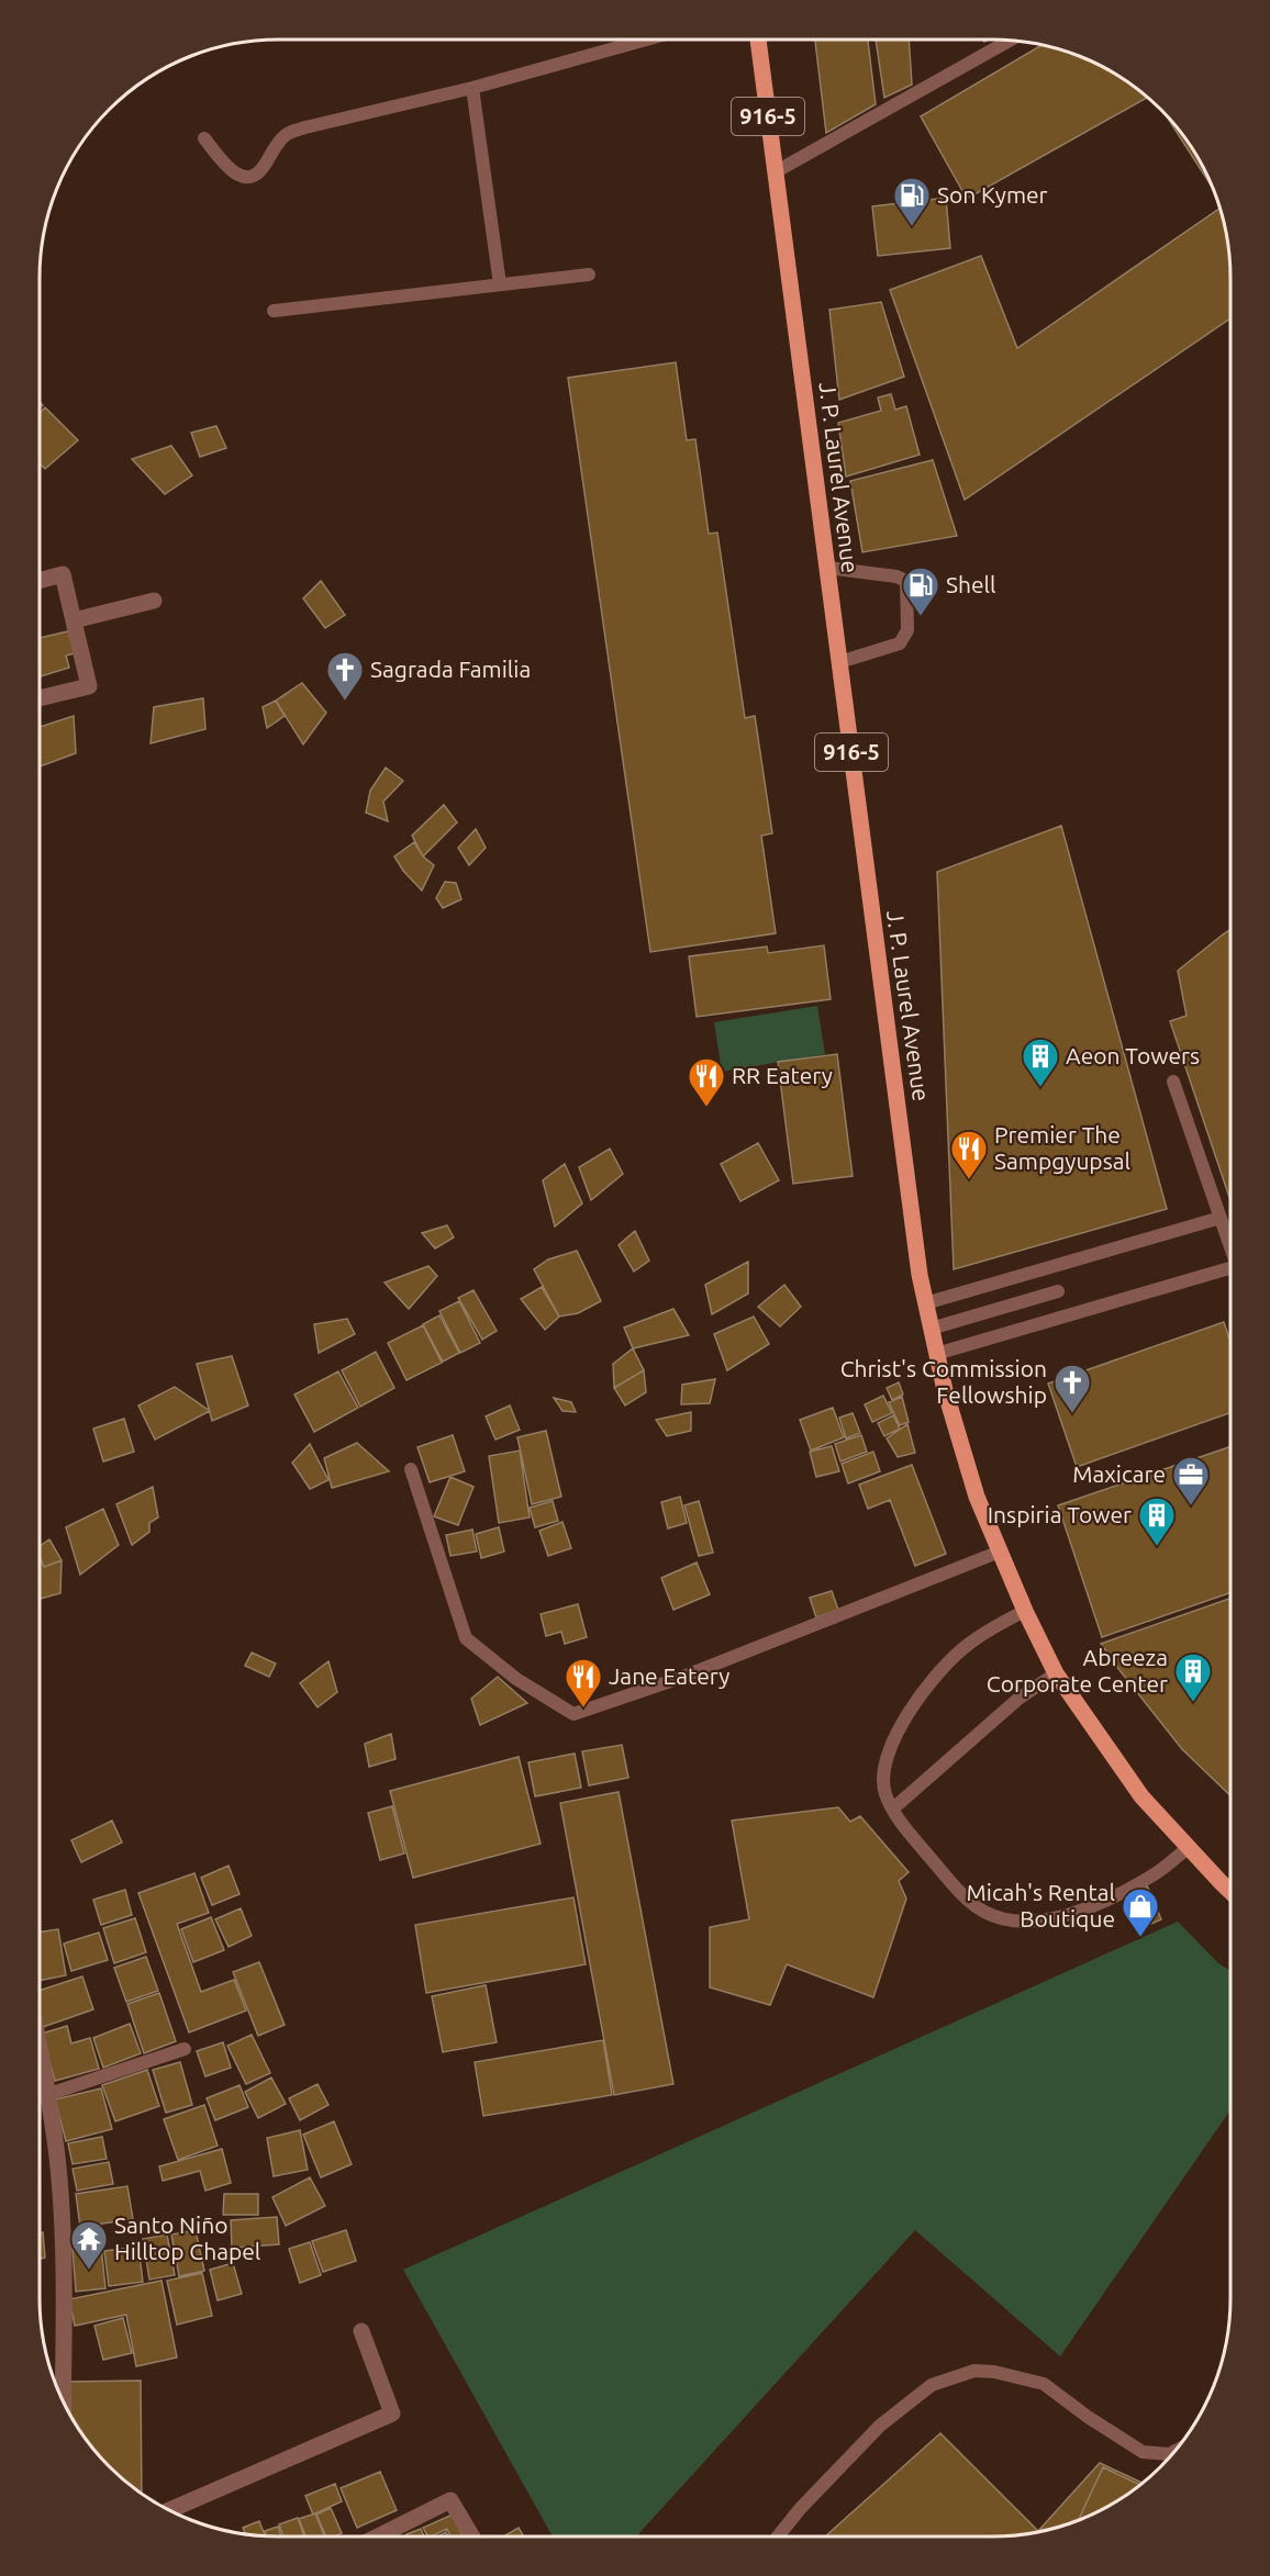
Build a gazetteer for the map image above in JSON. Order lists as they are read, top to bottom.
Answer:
{
  "streets": {
    "main road": ["916-5", "J. P. Laurel Avenue"]
  },
  "places": {
    "fuel station": ["Son Kymer", "Shell"],
    "church": ["Sagrada Familia", "Christ's Commission Fellowship"],
    "building": ["Aeon Towers", "Inspiria Tower", "Abreeza Corporate Center"],
    "restaurant": ["RR Eatery", "Premier The Sampgyupsal", "Jane Eatery"],
    "office": ["Maxicare"],
    "shop": ["Micah's Rental Boutique"],
    "temple": ["Santo Niño Hilltop Chapel"]
  }
}
